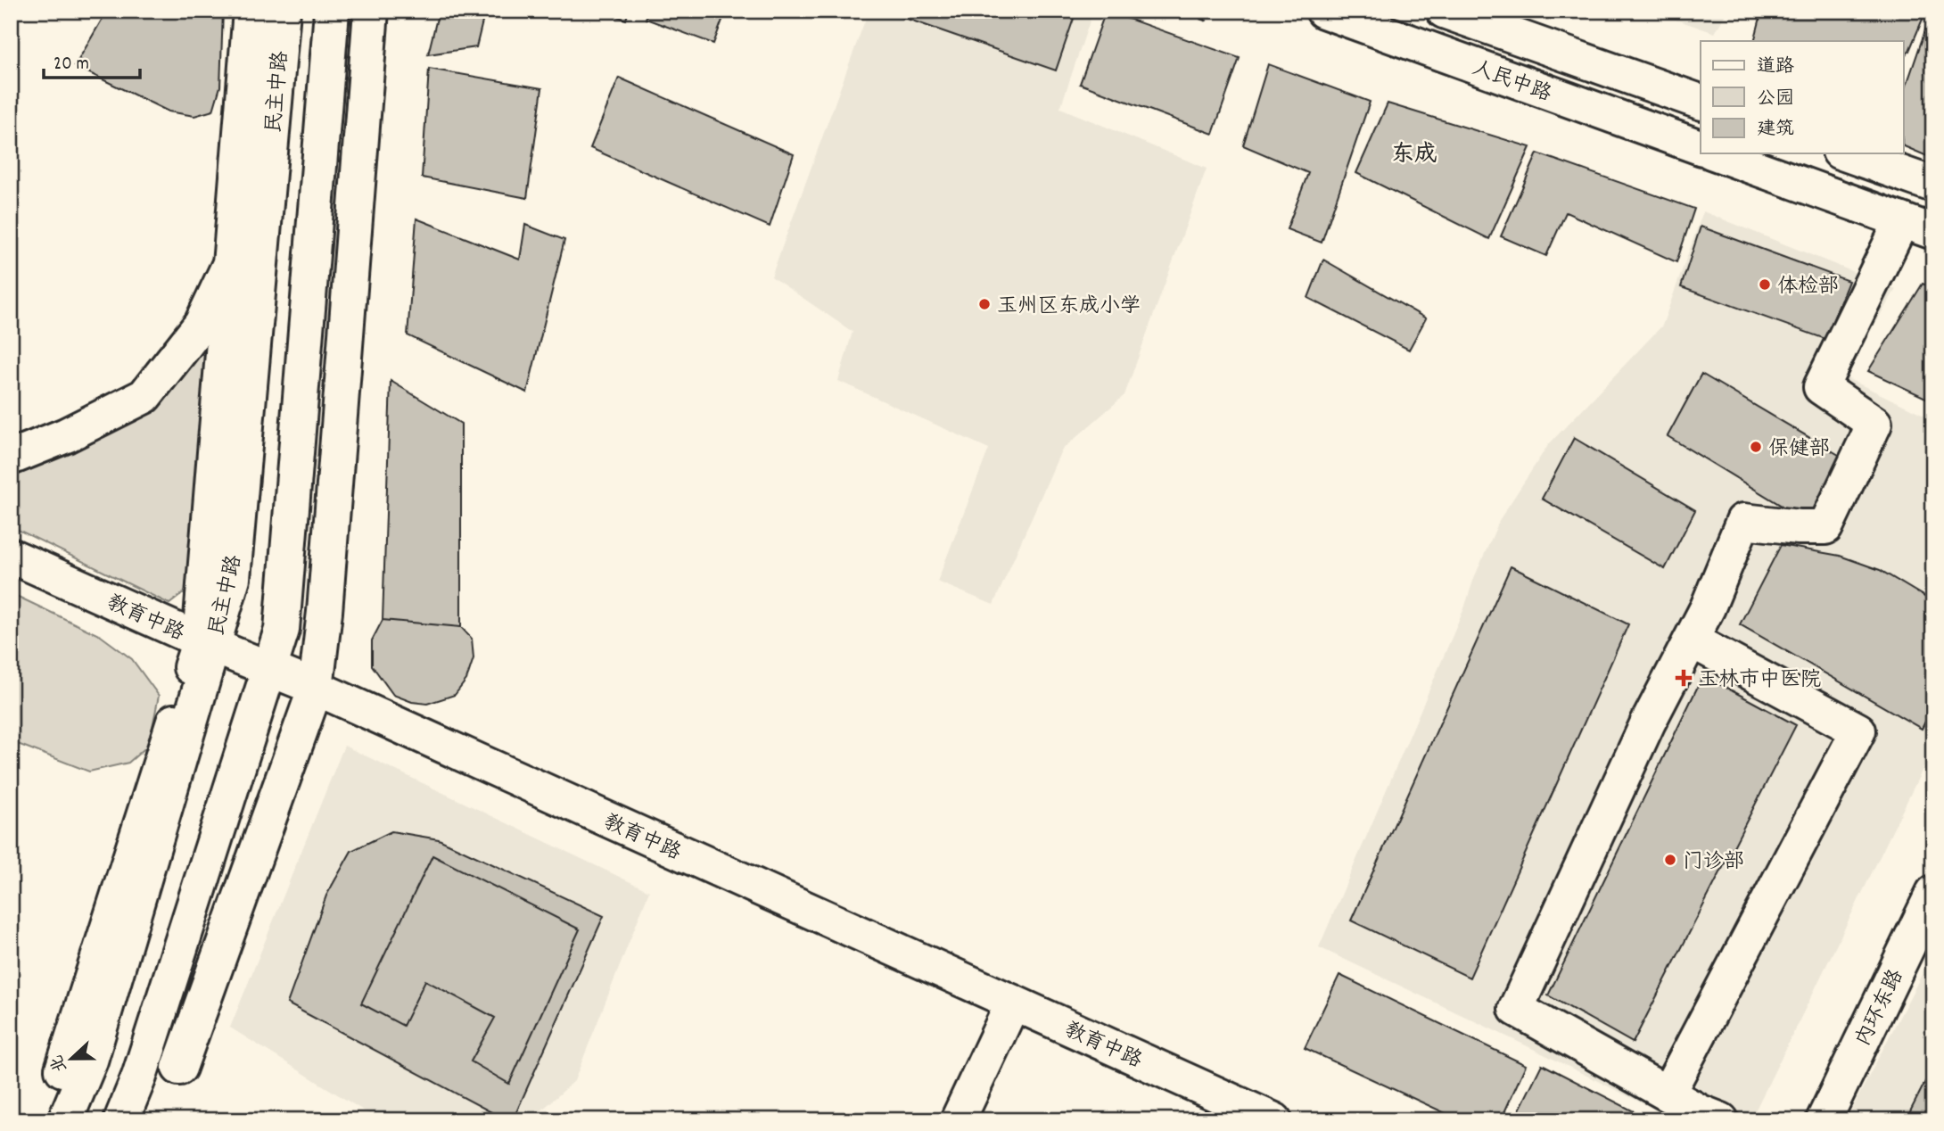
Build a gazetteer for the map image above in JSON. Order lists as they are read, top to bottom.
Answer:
{
  "streets": {
    "main road": [
      "人民中路",
      "民主中路",
      "教育中路",
      "内环东路"
    ]
  },
  "crossings": [
    ["民主中路", "教育中路"]
  ],
  "districts": ["东成"],
  "places": {
    "other": [
      "体检部",
      "玉州区东成小学",
      "保健部",
      "门诊部"
    ],
    "health": ["玉林市中医院"]
  },
  "legend": ["道路", "公园", "建筑"],
  "scale_bar": "20 m",
  "north": "left"
}
